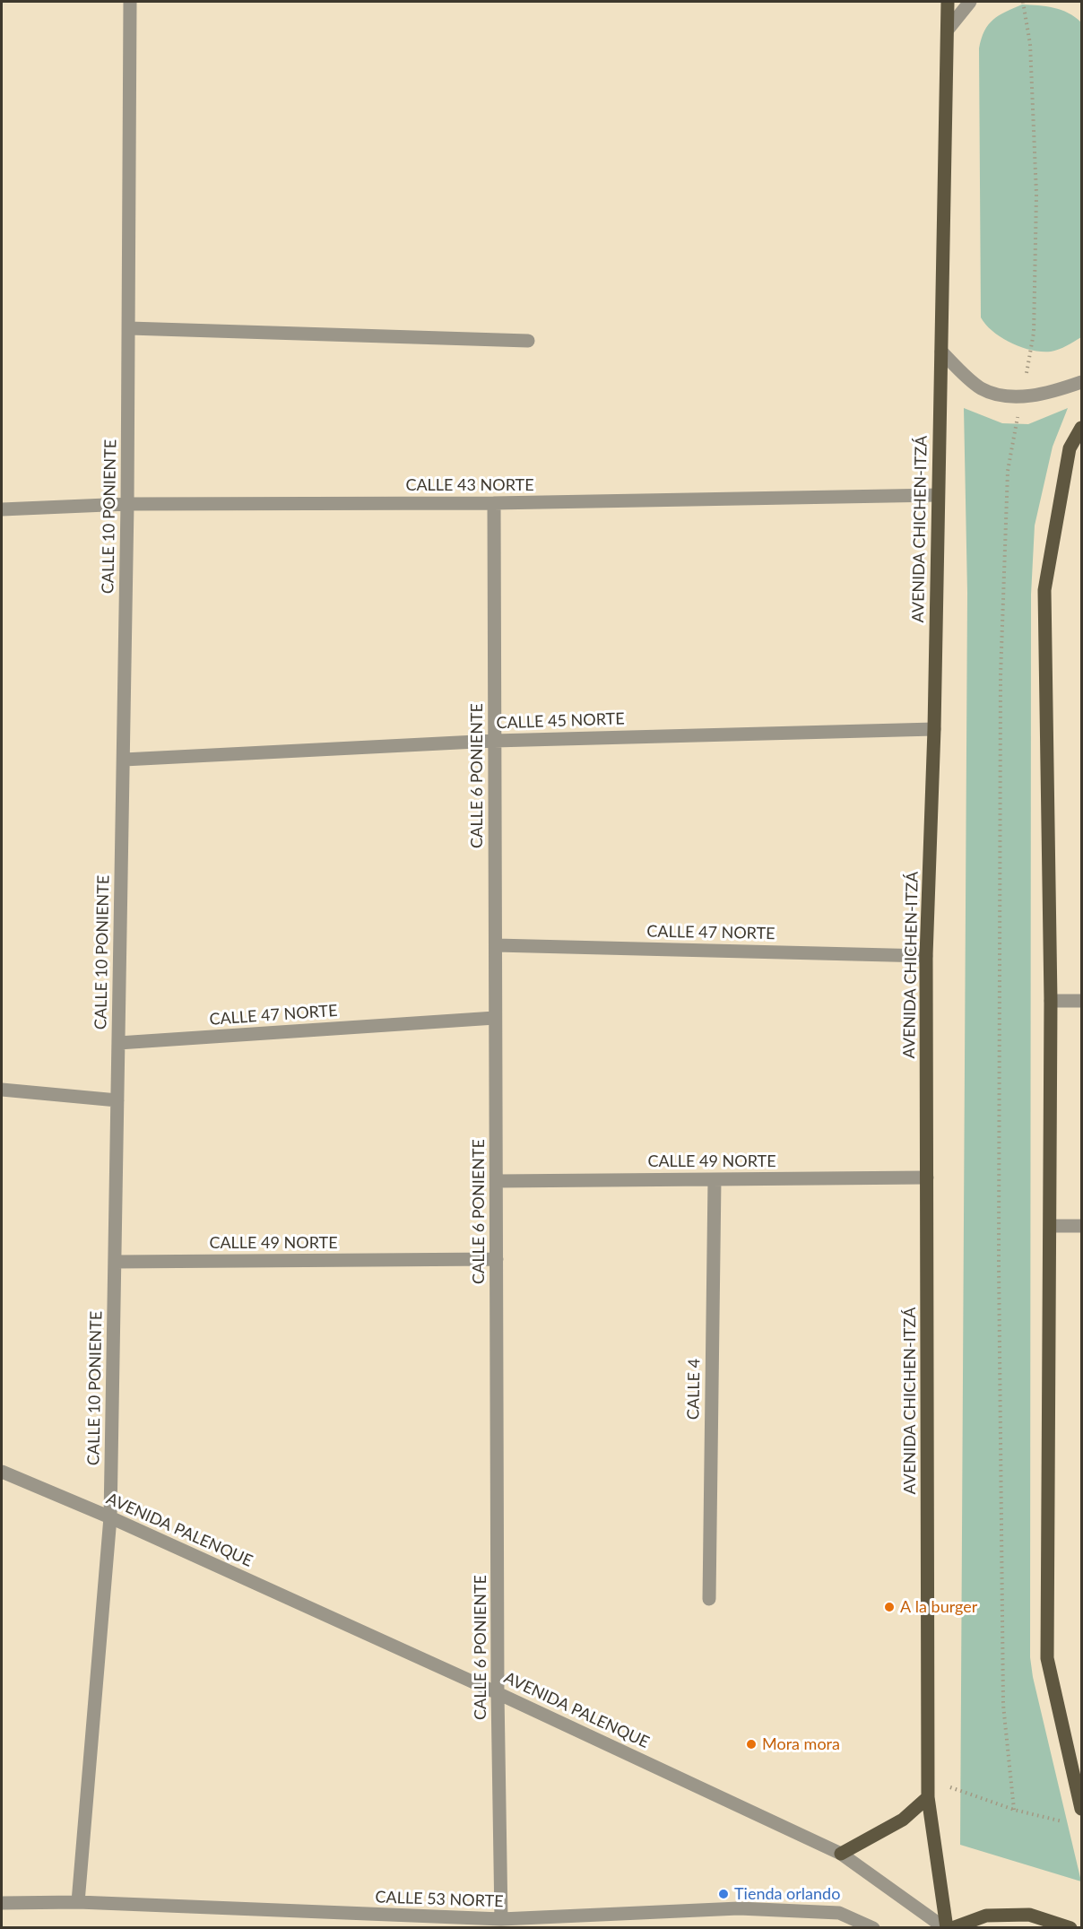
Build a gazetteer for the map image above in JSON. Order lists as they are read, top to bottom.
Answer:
{
  "streets": {
    "main road": ["AVENIDA CHICHEN-ITZÁ"],
    "street": [
      "CALLE 43 NORTE",
      "CALLE 10 PONIENTE",
      "CALLE 45 NORTE",
      "CALLE 6 PONIENTE",
      "CALLE 47 NORTE",
      "CALLE 49 NORTE",
      "CALLE 4",
      "AVENIDA PALENQUE",
      "CALLE 53 NORTE"
    ]
  },
  "crossings": [
    ["CALLE 43 NORTE", "CALLE 10 PONIENTE"],
    ["CALLE 43 NORTE", "AVENIDA CHICHEN-ITZÁ"],
    ["CALLE 43 NORTE", "CALLE 6 PONIENTE"],
    ["CALLE 10 PONIENTE", "CALLE 45 NORTE"],
    ["CALLE 10 PONIENTE", "CALLE 47 NORTE"],
    ["CALLE 10 PONIENTE", "CALLE 49 NORTE"],
    ["CALLE 10 PONIENTE", "AVENIDA PALENQUE"],
    ["CALLE 10 PONIENTE", "CALLE 53 NORTE"],
    ["AVENIDA CHICHEN-ITZÁ", "CALLE 45 NORTE"],
    ["AVENIDA CHICHEN-ITZÁ", "CALLE 47 NORTE"],
    ["AVENIDA CHICHEN-ITZÁ", "CALLE 49 NORTE"],
    ["AVENIDA CHICHEN-ITZÁ", "AVENIDA PALENQUE"],
    ["CALLE 45 NORTE", "CALLE 6 PONIENTE"],
    ["CALLE 6 PONIENTE", "CALLE 47 NORTE"],
    ["CALLE 6 PONIENTE", "CALLE 49 NORTE"],
    ["CALLE 6 PONIENTE", "AVENIDA PALENQUE"],
    ["CALLE 6 PONIENTE", "CALLE 53 NORTE"],
    ["CALLE 49 NORTE", "CALLE 4"]
  ],
  "places": ["A la burger", "Mora mora", "Tienda orlando"]
}
